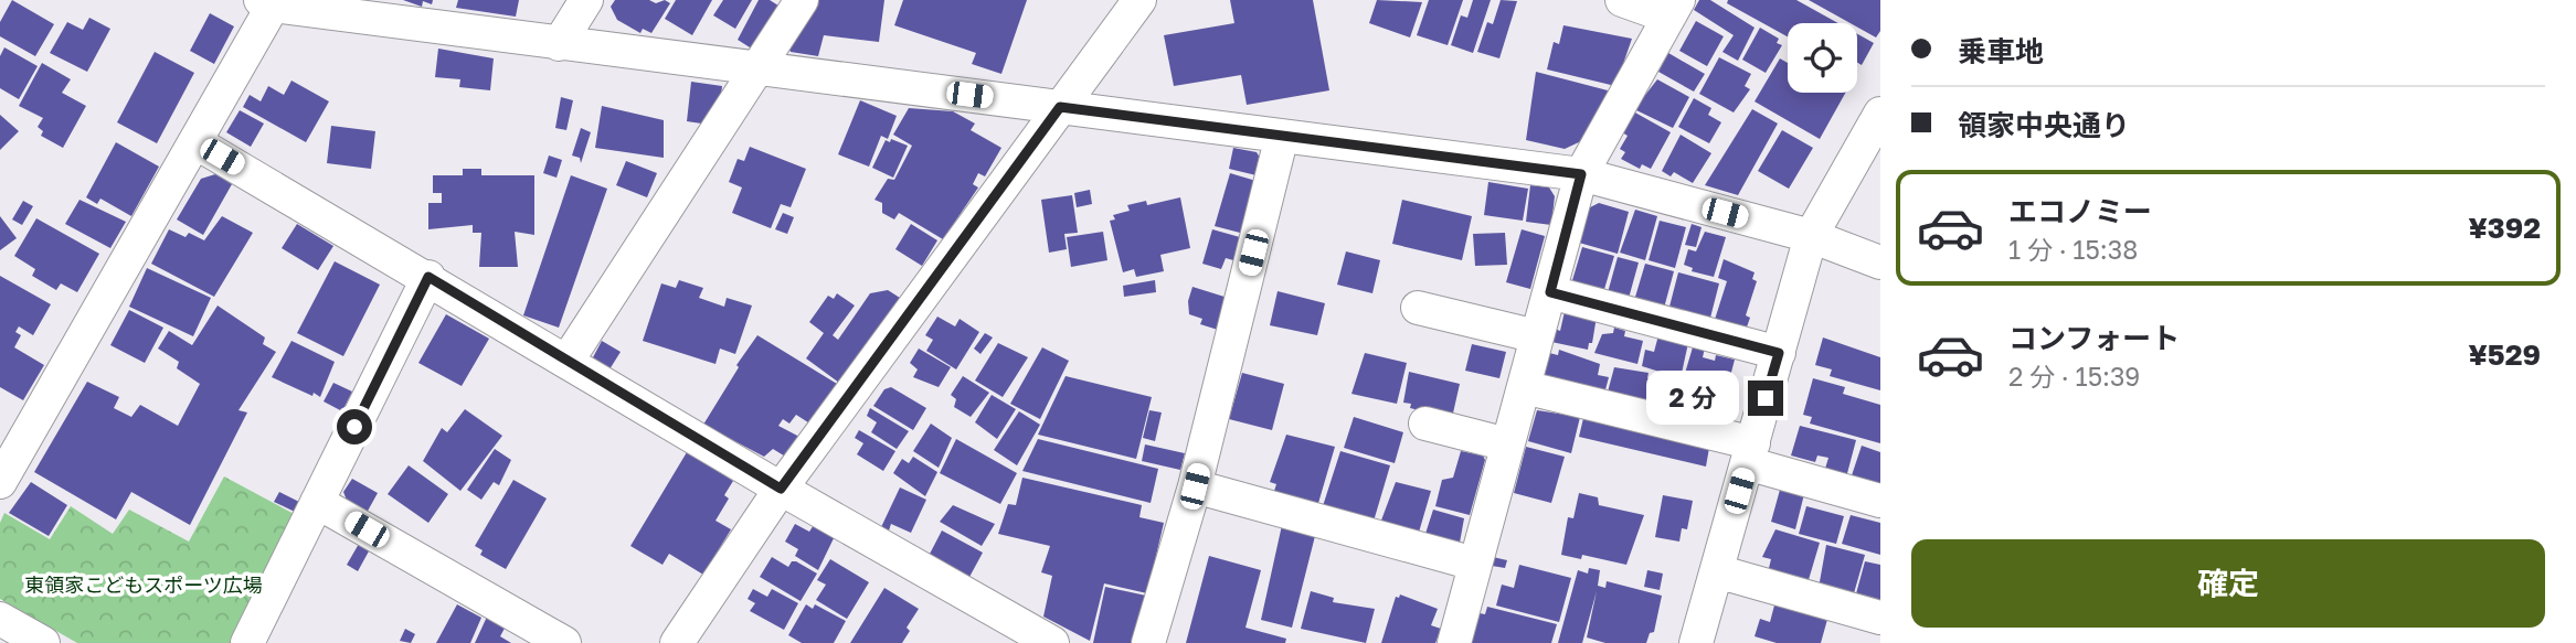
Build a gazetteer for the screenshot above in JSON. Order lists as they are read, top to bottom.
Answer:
{
  "parks": ["東領家こどもスポーツ広場"],
  "page": {
    "banner": ["乗車地", "領家中央通り"],
    "list": [
      {
        "name": "エコノミー",
        "note": "1 分 · 15:38",
        "value": "¥392"
      },
      {
        "name": "コンフォート",
        "note": "2 分 · 15:39",
        "value": "¥529"
      }
    ],
    "bubble": "2 分",
    "buttons": "確定"
  }
}
